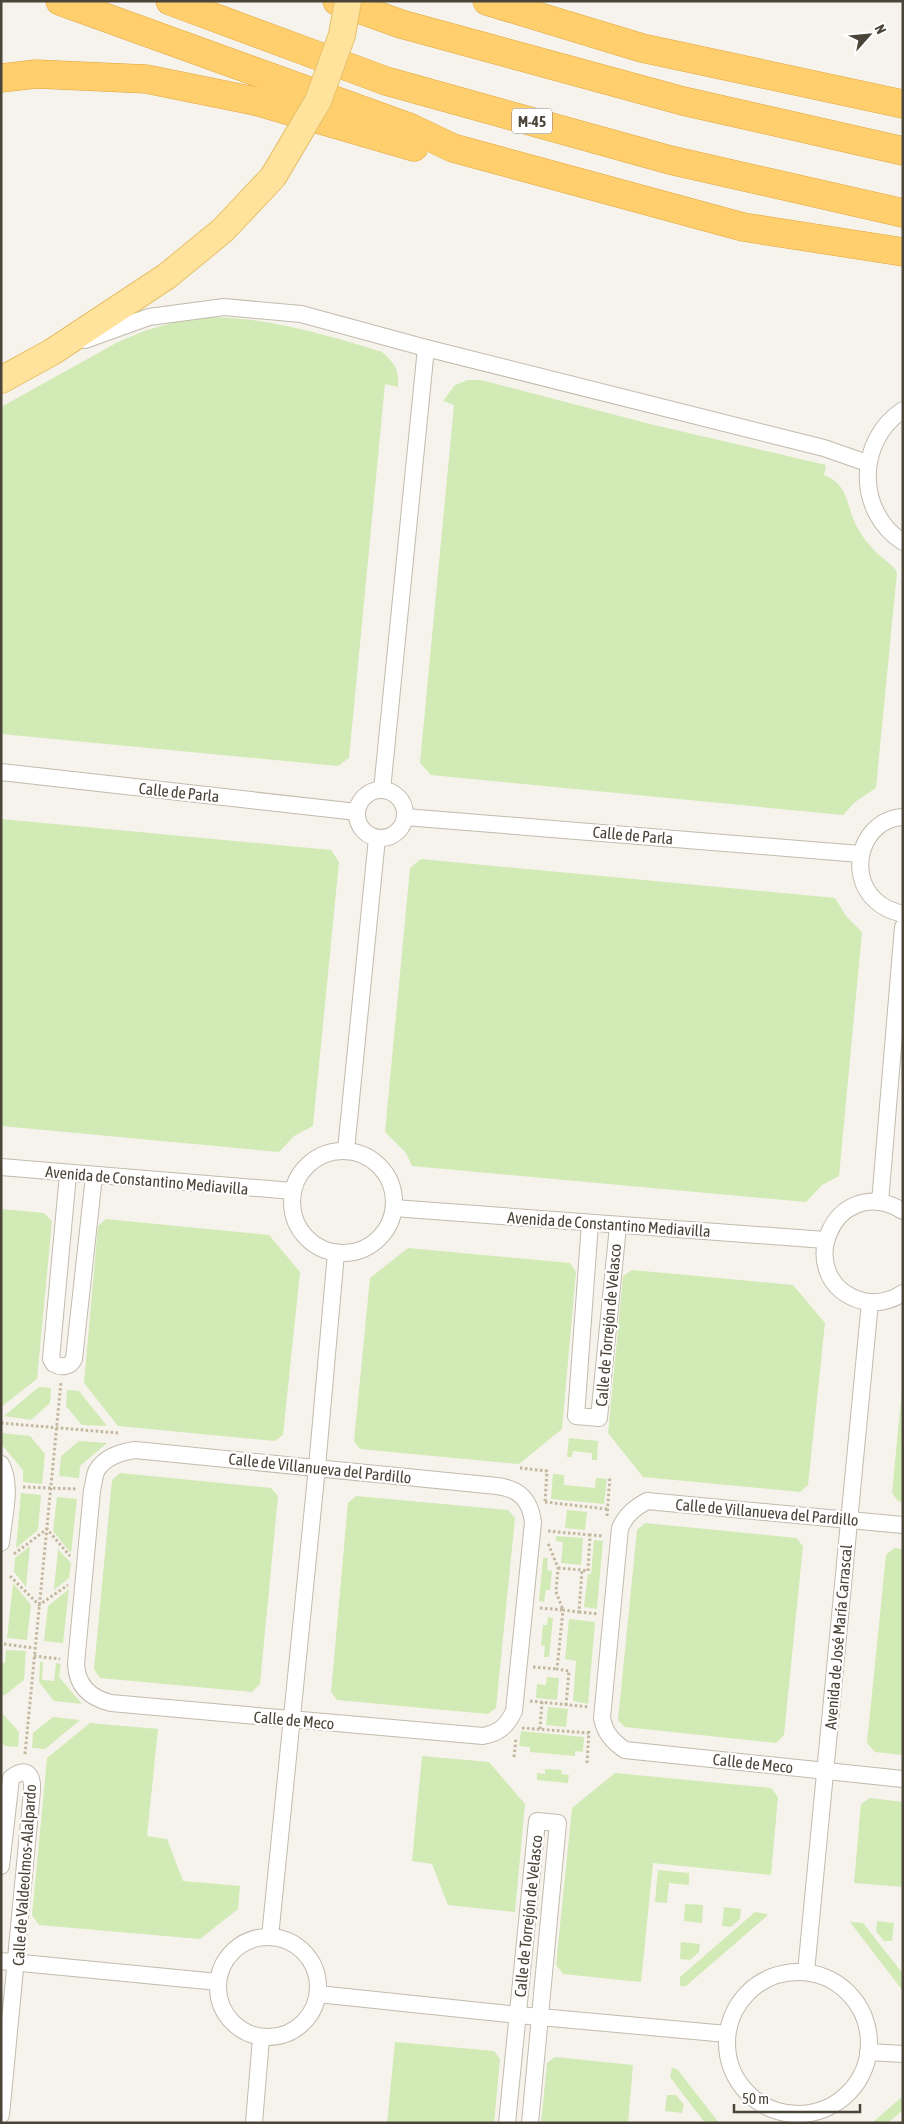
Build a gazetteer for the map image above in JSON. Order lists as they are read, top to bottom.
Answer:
{
  "streets": {
    "highway": ["M-45"],
    "street": [
      "Calle de Parla",
      "Avenida de Constantino Mediavilla",
      "Calle de Torrejón de Velasco",
      "Calle de Villanueva del Pardillo",
      "Avenida de José María Carrascal",
      "Calle de Meco",
      "Calle de Valdeolmos-Alalpardo"
    ]
  },
  "crossings": [
    ["Avenida de Constantino Mediavilla", "Calle de Torrejón de Velasco"],
    ["Calle de Villanueva del Pardillo", "Avenida de José María Carrascal"],
    ["Calle de Villanueva del Pardillo", "Calle de Meco"],
    ["Avenida de José María Carrascal", "Calle de Meco"]
  ],
  "scale_bar": "50 m",
  "north": "top right"
}
